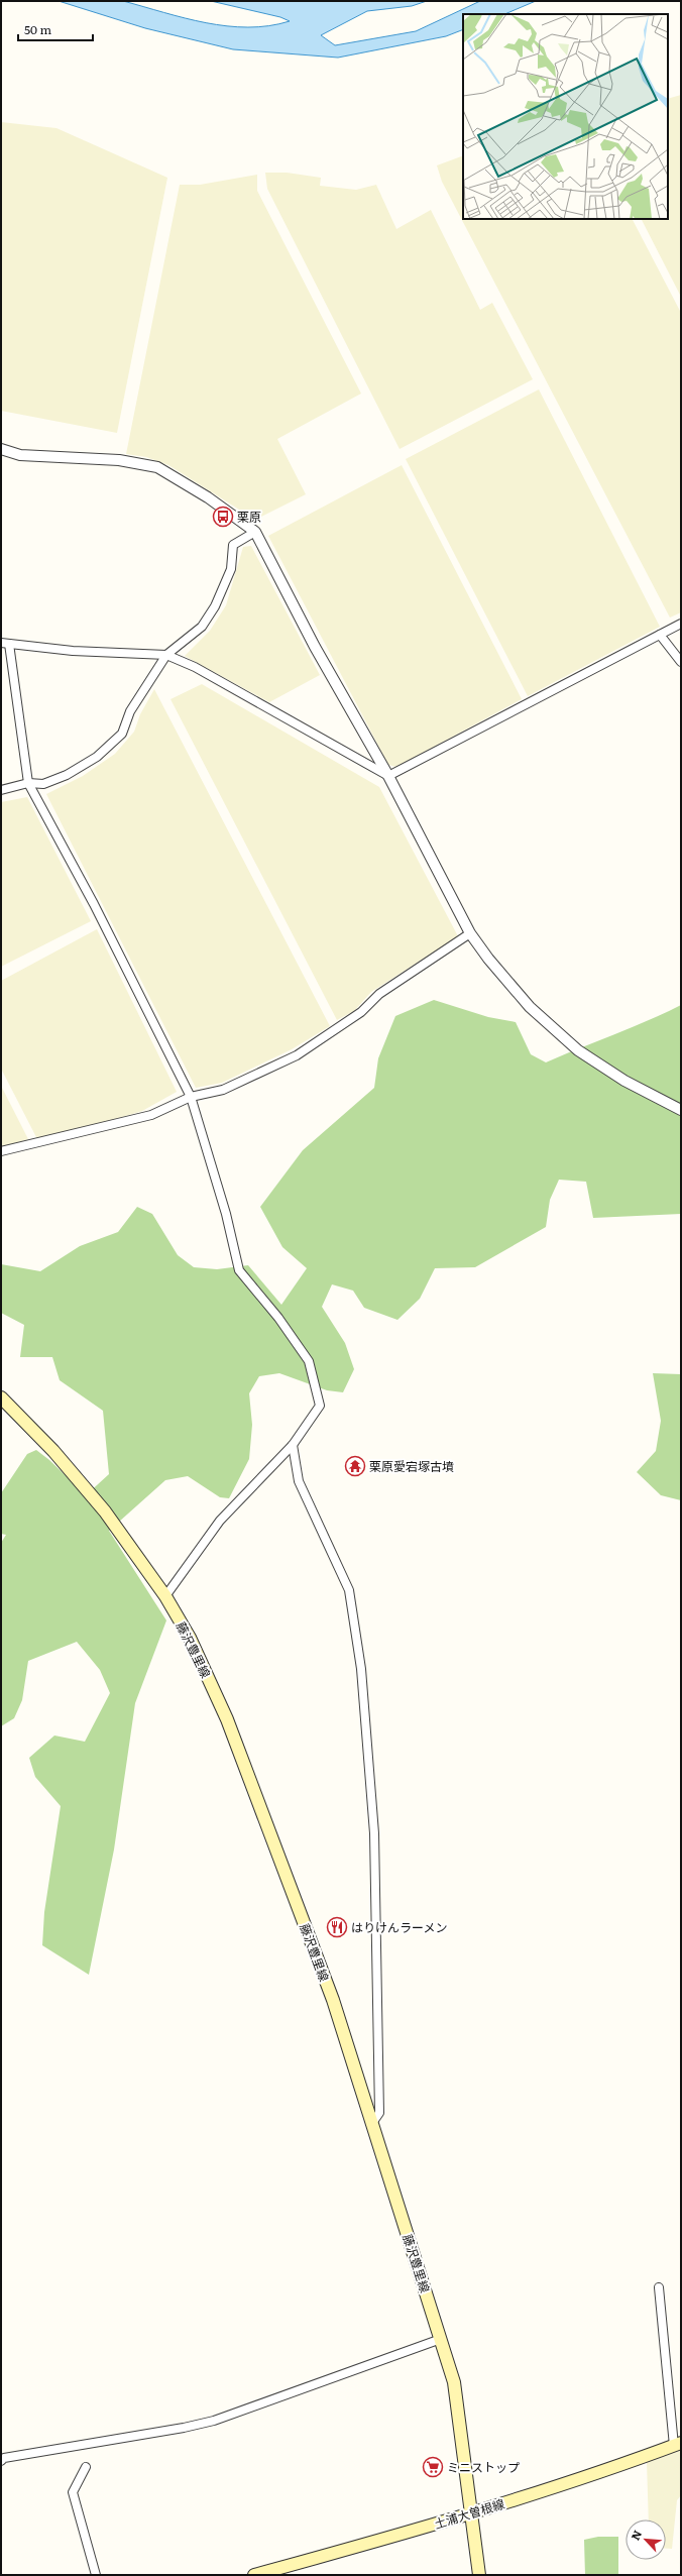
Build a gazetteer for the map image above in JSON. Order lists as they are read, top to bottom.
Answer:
{
  "streets": {
    "main road": ["藤沢豊里線", "土浦大曽根線"]
  },
  "crossings": [
    ["藤沢豊里線", "土浦大曽根線"]
  ],
  "places": {
    "bus stop": ["栗原"],
    "temple": ["栗原愛宕塚古墳"],
    "restaurant": ["はりけんラーメン"],
    "supermarket": ["ミニストップ"]
  },
  "scale_bar": "50 m",
  "north": "top left"
}
